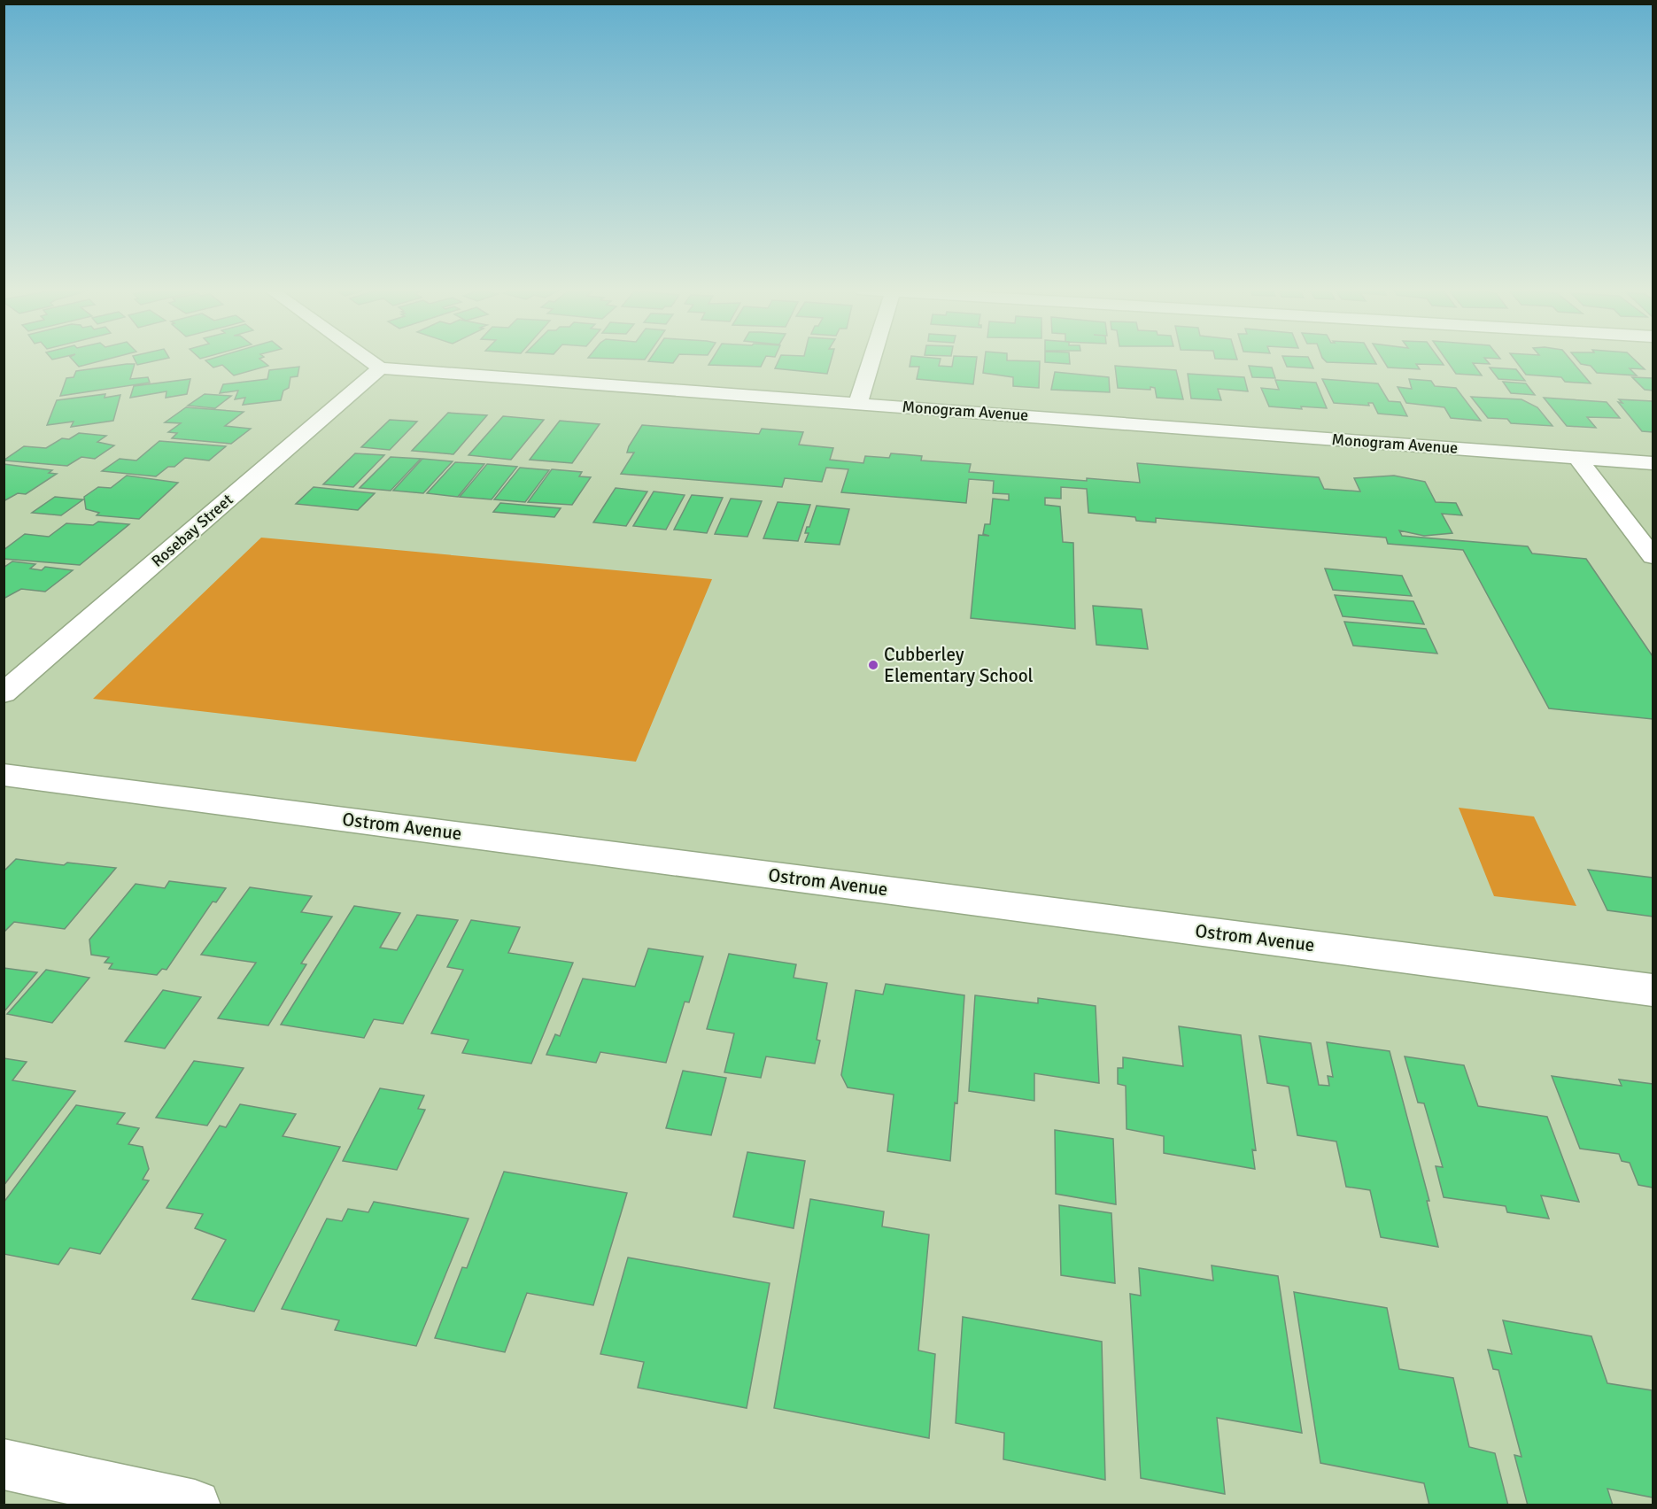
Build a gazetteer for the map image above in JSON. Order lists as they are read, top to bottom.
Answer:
{
  "streets": {
    "street": ["Monogram Avenue", "Rosebay Street", "Ostrom Avenue"]
  },
  "crossings": [
    ["Monogram Avenue", "Rosebay Street"]
  ],
  "places": ["Cubberley Elementary School"]
}
